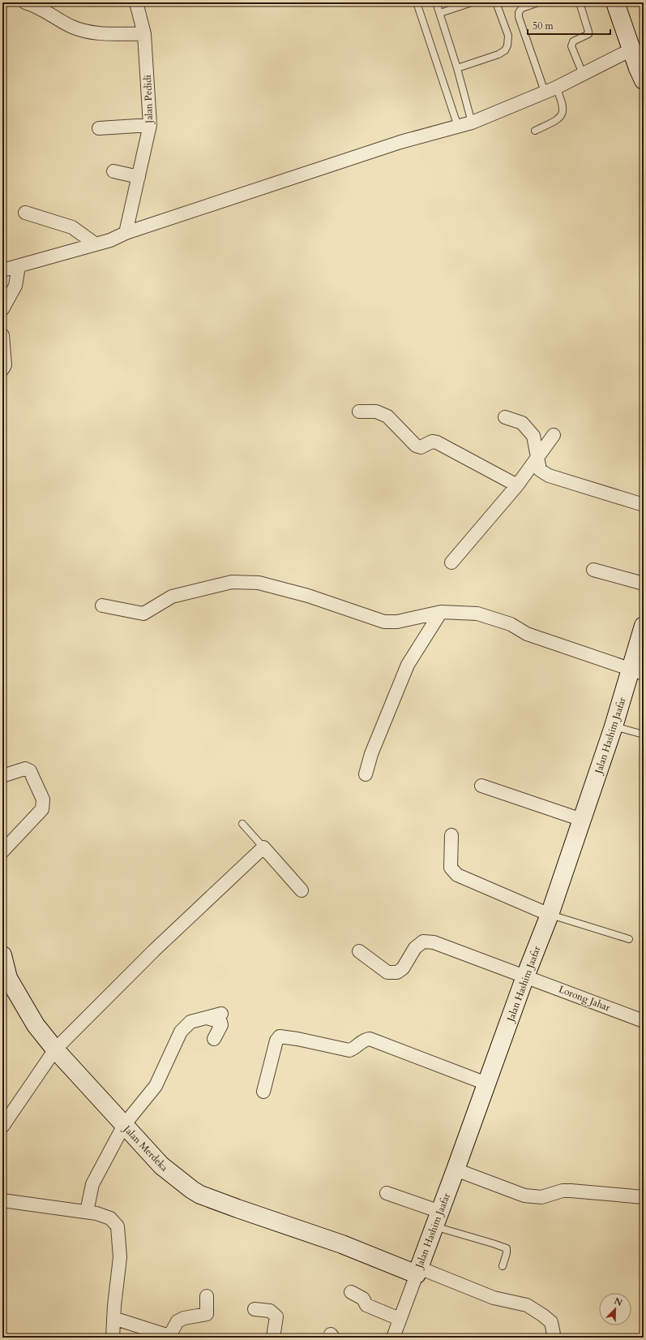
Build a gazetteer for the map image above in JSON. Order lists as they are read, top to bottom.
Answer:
{
  "streets": {
    "street": [
      "Jalan Pedidi",
      "Jalan Hashim Jaafar",
      "Lorong Jahar",
      "Jalan Merdeka"
    ]
  },
  "crossings": [
    ["Jalan Hashim Jaafar", "Lorong Jahar"],
    ["Jalan Hashim Jaafar", "Jalan Merdeka"]
  ],
  "scale_bar": "50 m",
  "north": "top right"
}
